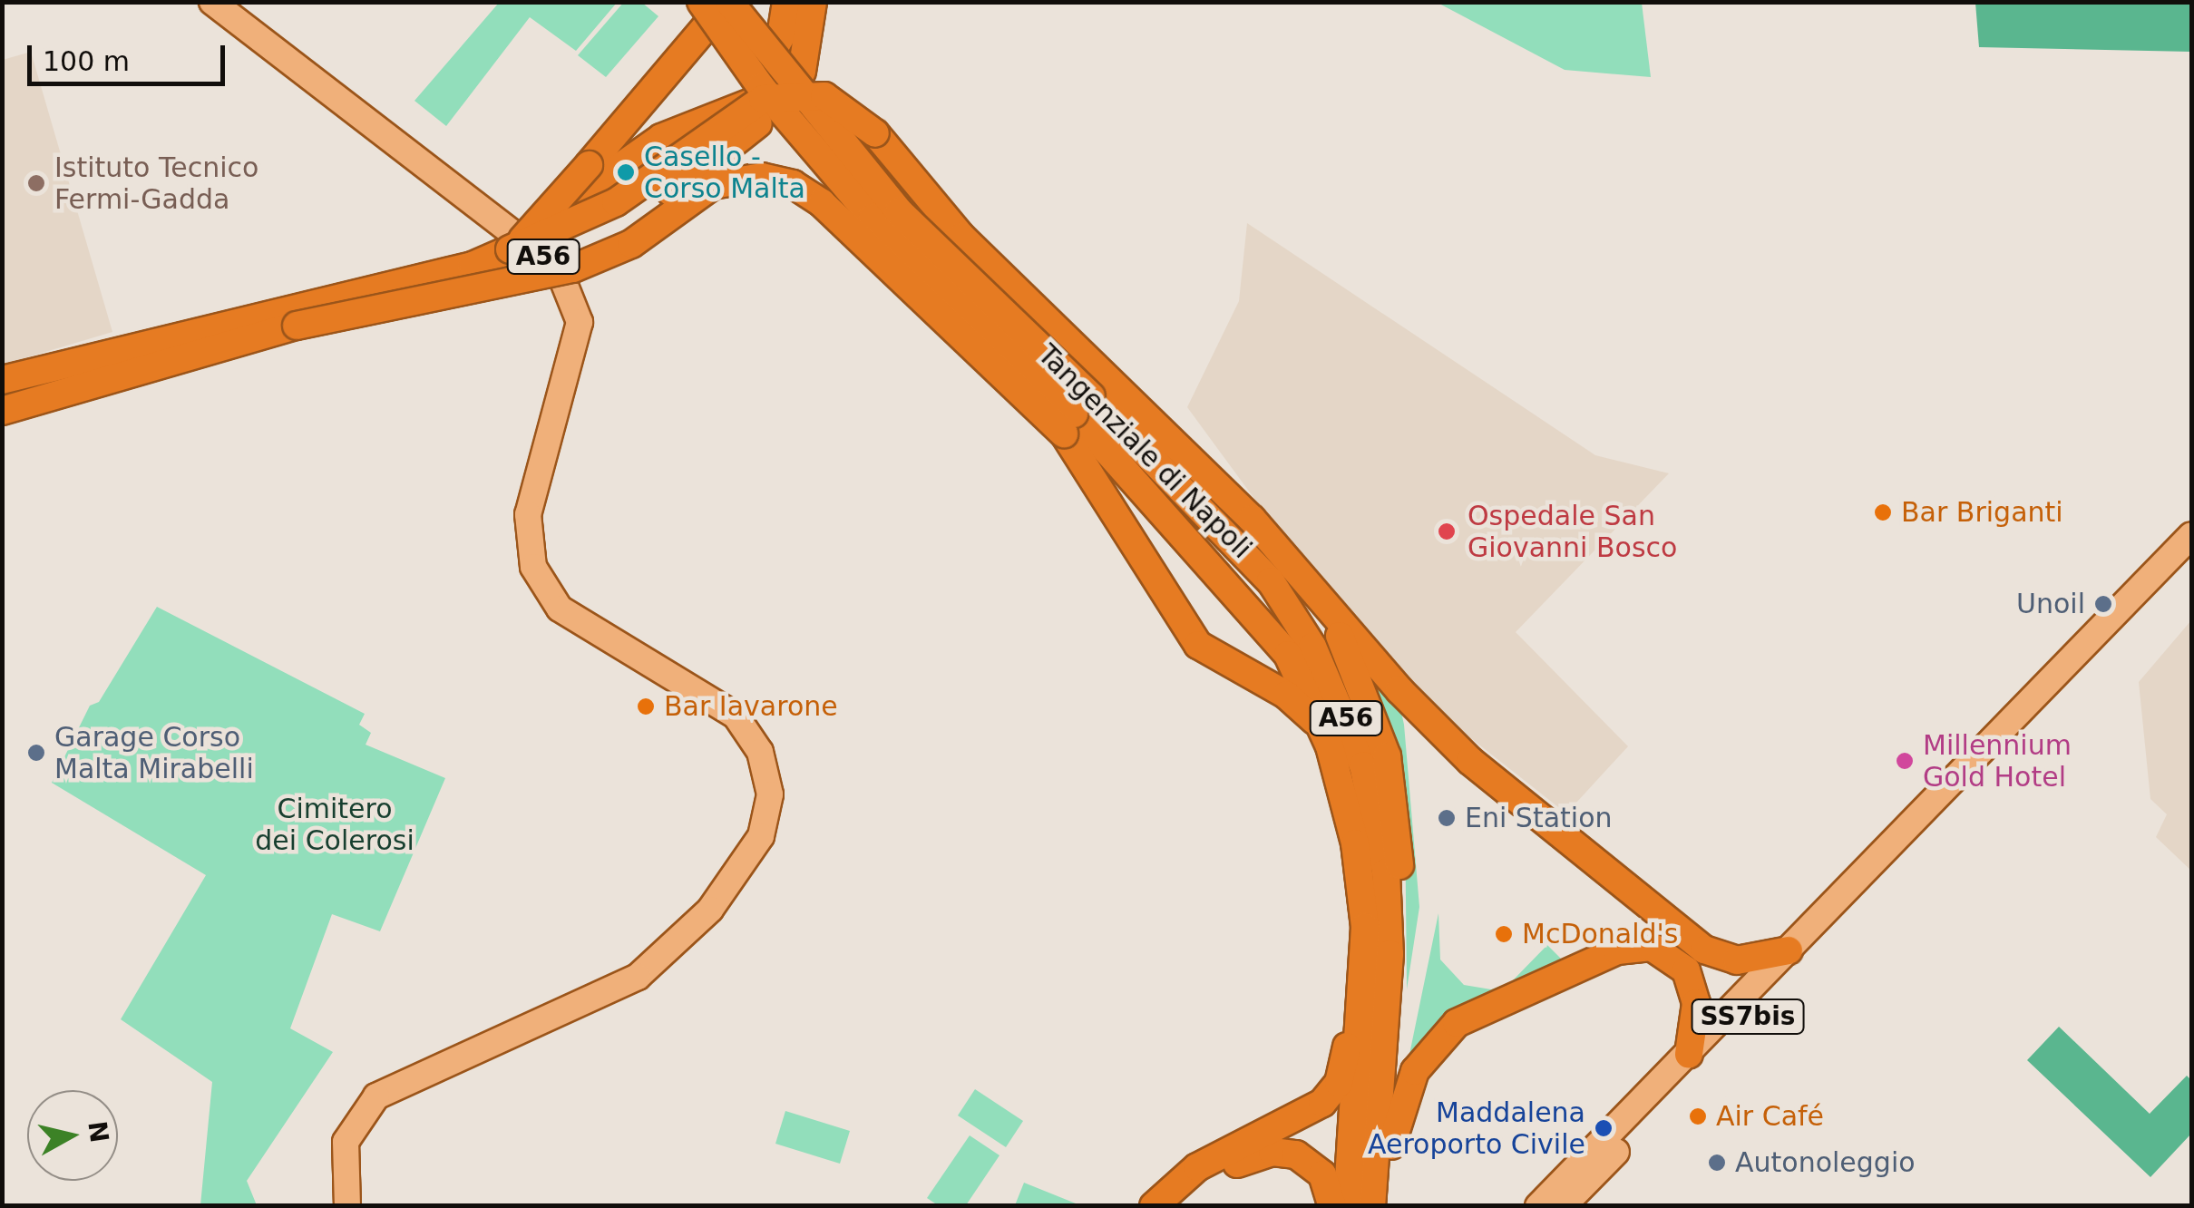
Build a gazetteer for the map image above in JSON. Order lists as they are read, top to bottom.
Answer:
{
  "streets": {
    "highway": ["A56", "Tangenziale di Napoli"],
    "main road": ["SS7bis"]
  },
  "parks": ["Cimitero dei Colerosi"],
  "places": [
    "Casello - Corso Malta",
    "Istituto Tecnico Fermi-Gadda",
    "Bar Briganti",
    "Ospedale San Giovanni Bosco",
    "Unoil",
    "Bar Iavarone",
    "Garage Corso Malta Mirabelli",
    "Millennium Gold Hotel",
    "Eni Station",
    "McDonald's",
    "Air Café",
    "Maddalena Aeroporto Civile",
    "Autonoleggio"
  ],
  "scale_bar": "100 m",
  "north": "right"
}
